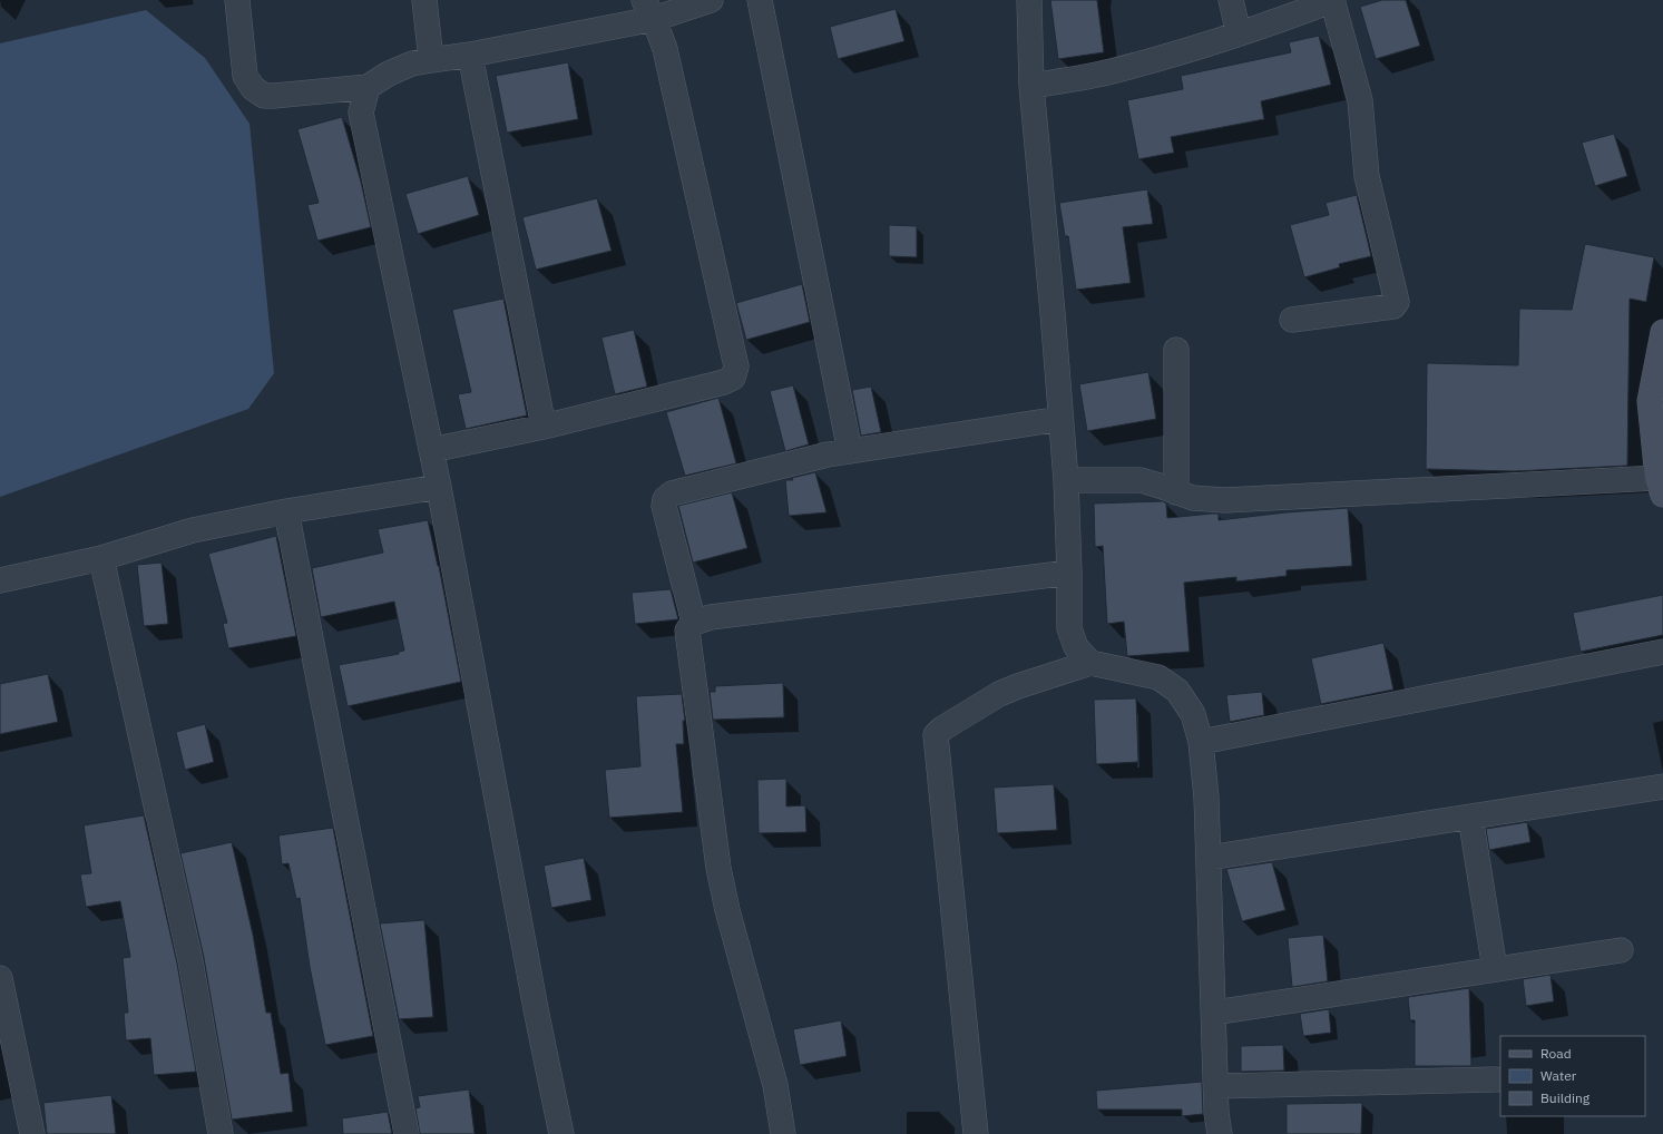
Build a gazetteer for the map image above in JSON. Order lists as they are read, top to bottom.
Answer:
{
  "legend": ["Road", "Water", "Building"]
}
